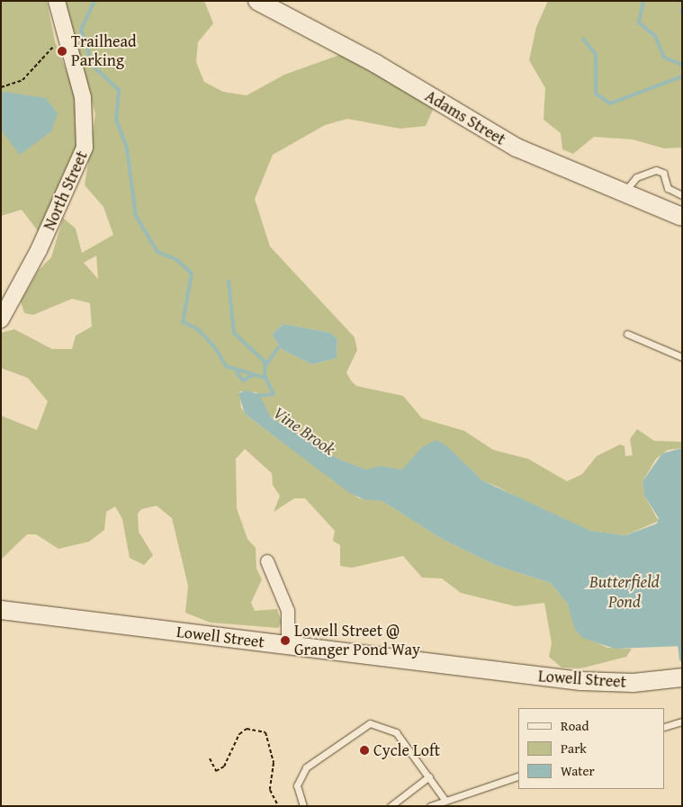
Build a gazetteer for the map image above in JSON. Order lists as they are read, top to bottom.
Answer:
{
  "streets": {
    "main road": ["Adams Street", "Lowell Street"],
    "street": ["North Street"]
  },
  "water": ["Vine Brook", "Butterfield Pond"],
  "places": ["Trailhead Parking", "Lowell Street @ Granger Pond Way", "Cycle Loft"],
  "legend": ["Road", "Park", "Water"]
}
